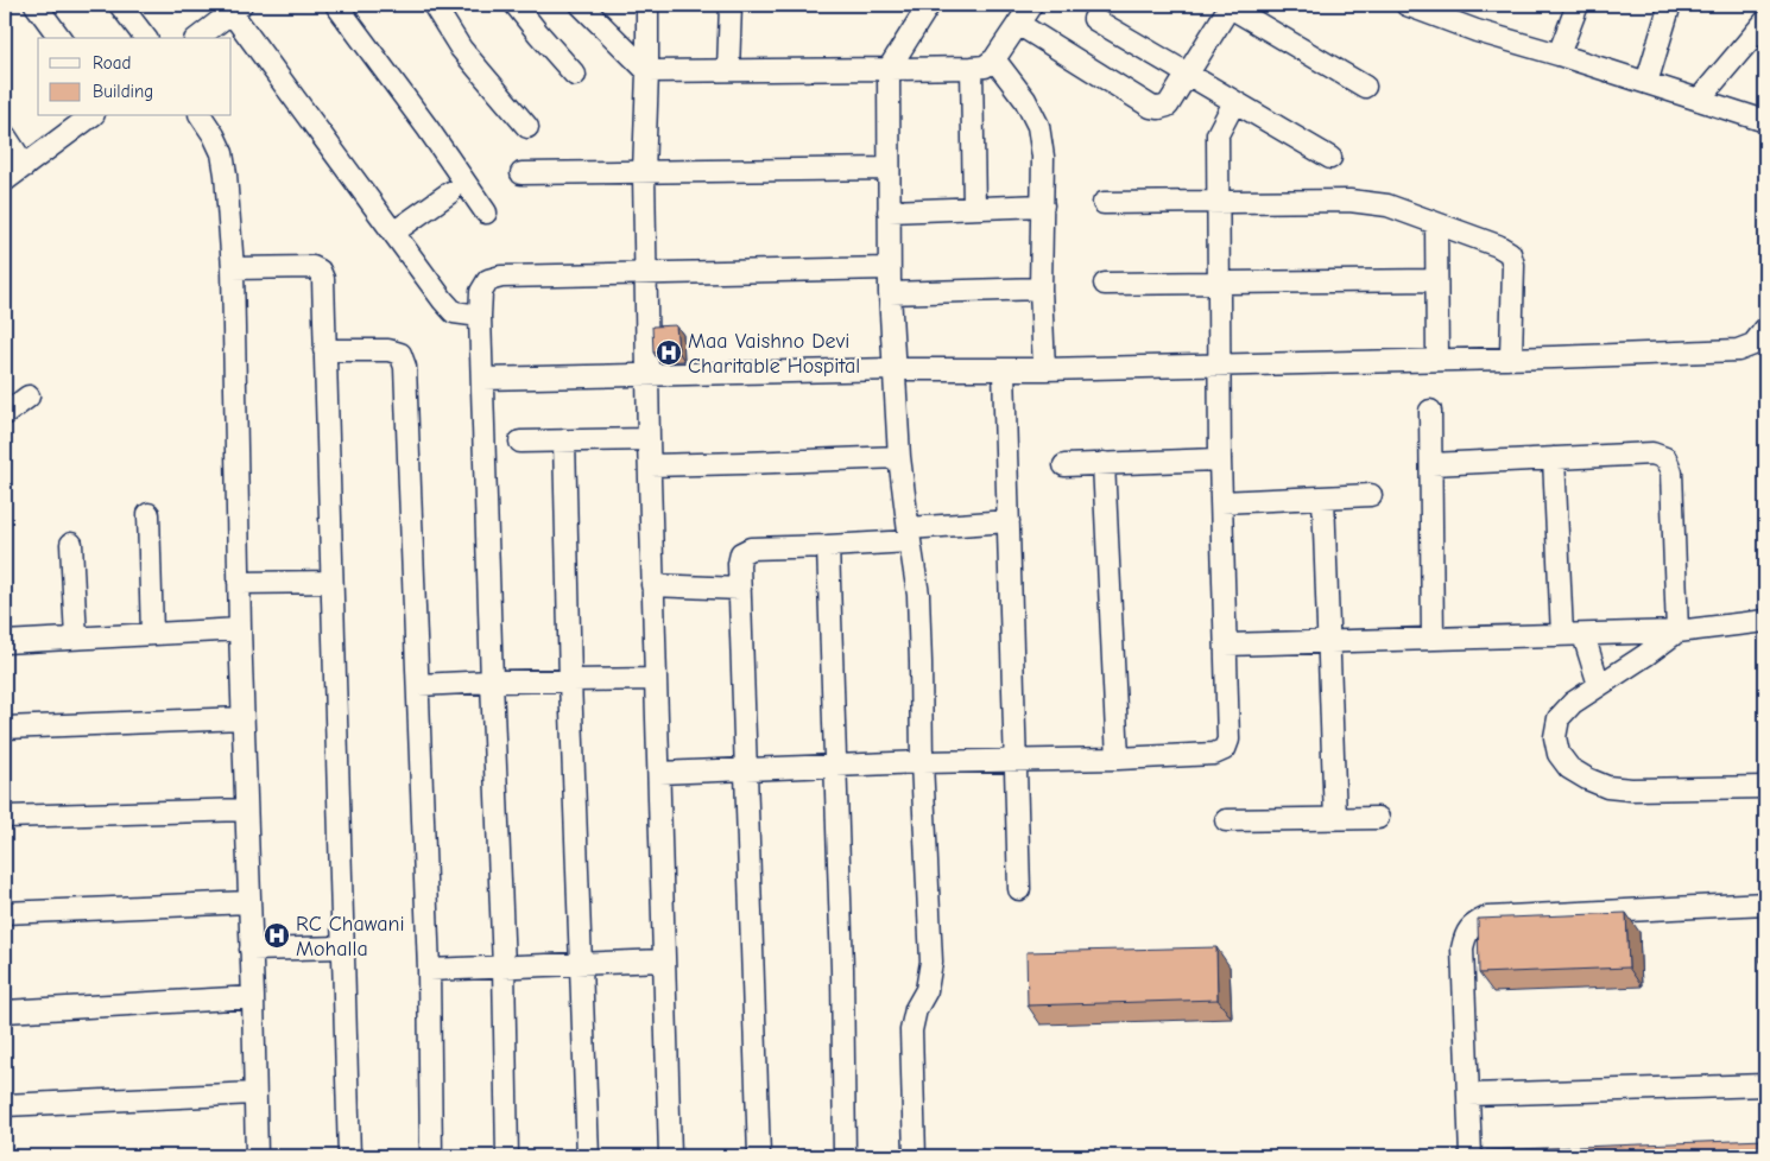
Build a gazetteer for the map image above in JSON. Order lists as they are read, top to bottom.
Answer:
{
  "places": {
    "hospital": ["Maa Vaishno Devi Charitable Hospital", "RC Chawani Mohalla"]
  },
  "legend": ["Road", "Building"]
}
